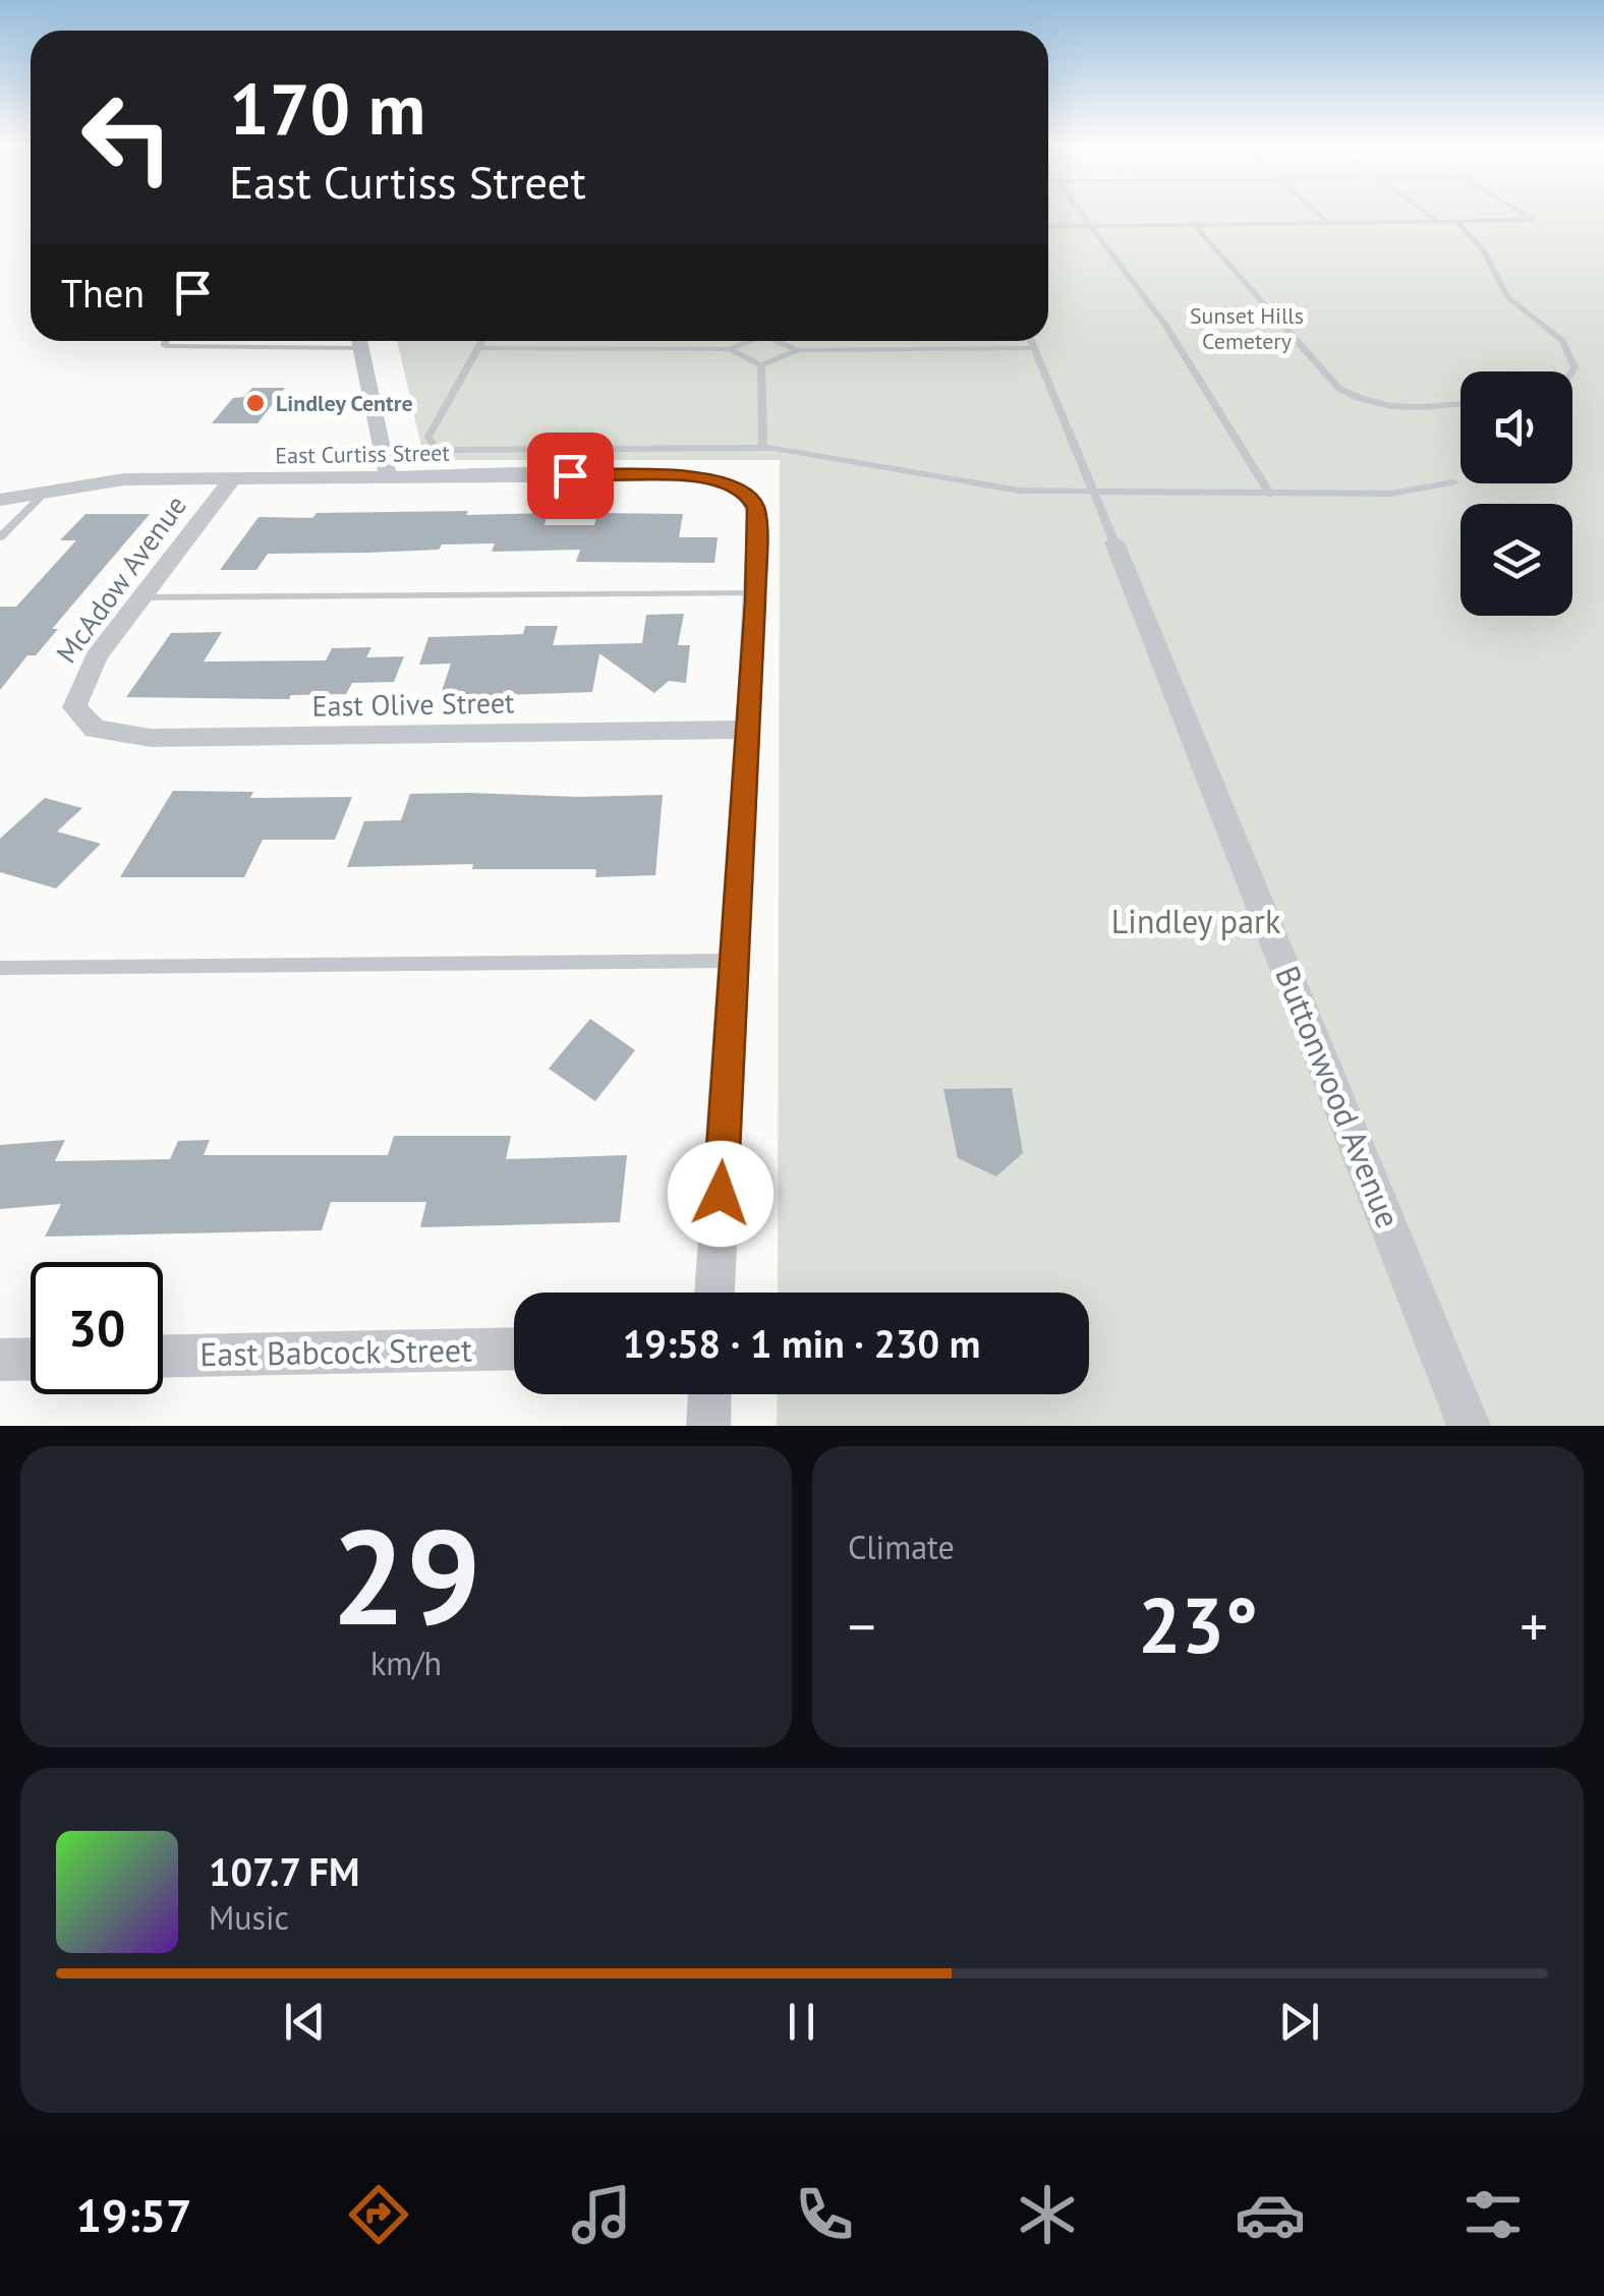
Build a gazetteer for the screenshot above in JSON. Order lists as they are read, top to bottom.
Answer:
{
  "streets": {
    "street": [
      "East Curtiss Street",
      "McAdow Avenue",
      "East Olive Street",
      "Buttonwood Avenue",
      "East Babcock Street"
    ]
  },
  "crossings": [
    ["East Curtiss Street", "McAdow Avenue"],
    ["McAdow Avenue", "East Olive Street"]
  ],
  "parks": ["Sunset Hills Cemetery", "Lindley park"],
  "places": ["Lindley Centre"],
  "page": {
    "turn": ["170 m", "East Curtiss Street"],
    "then": "Then",
    "limit": "30",
    "trip": "19:58 · 1 min · 230 m",
    "tile": [
      ["29", "km/h"],
      "Climate"
    ],
    "heat": ["−", "23°", "+"],
    "song": ["107.7 FM", "Music"],
    "tabs": "19:57"
  }
}
